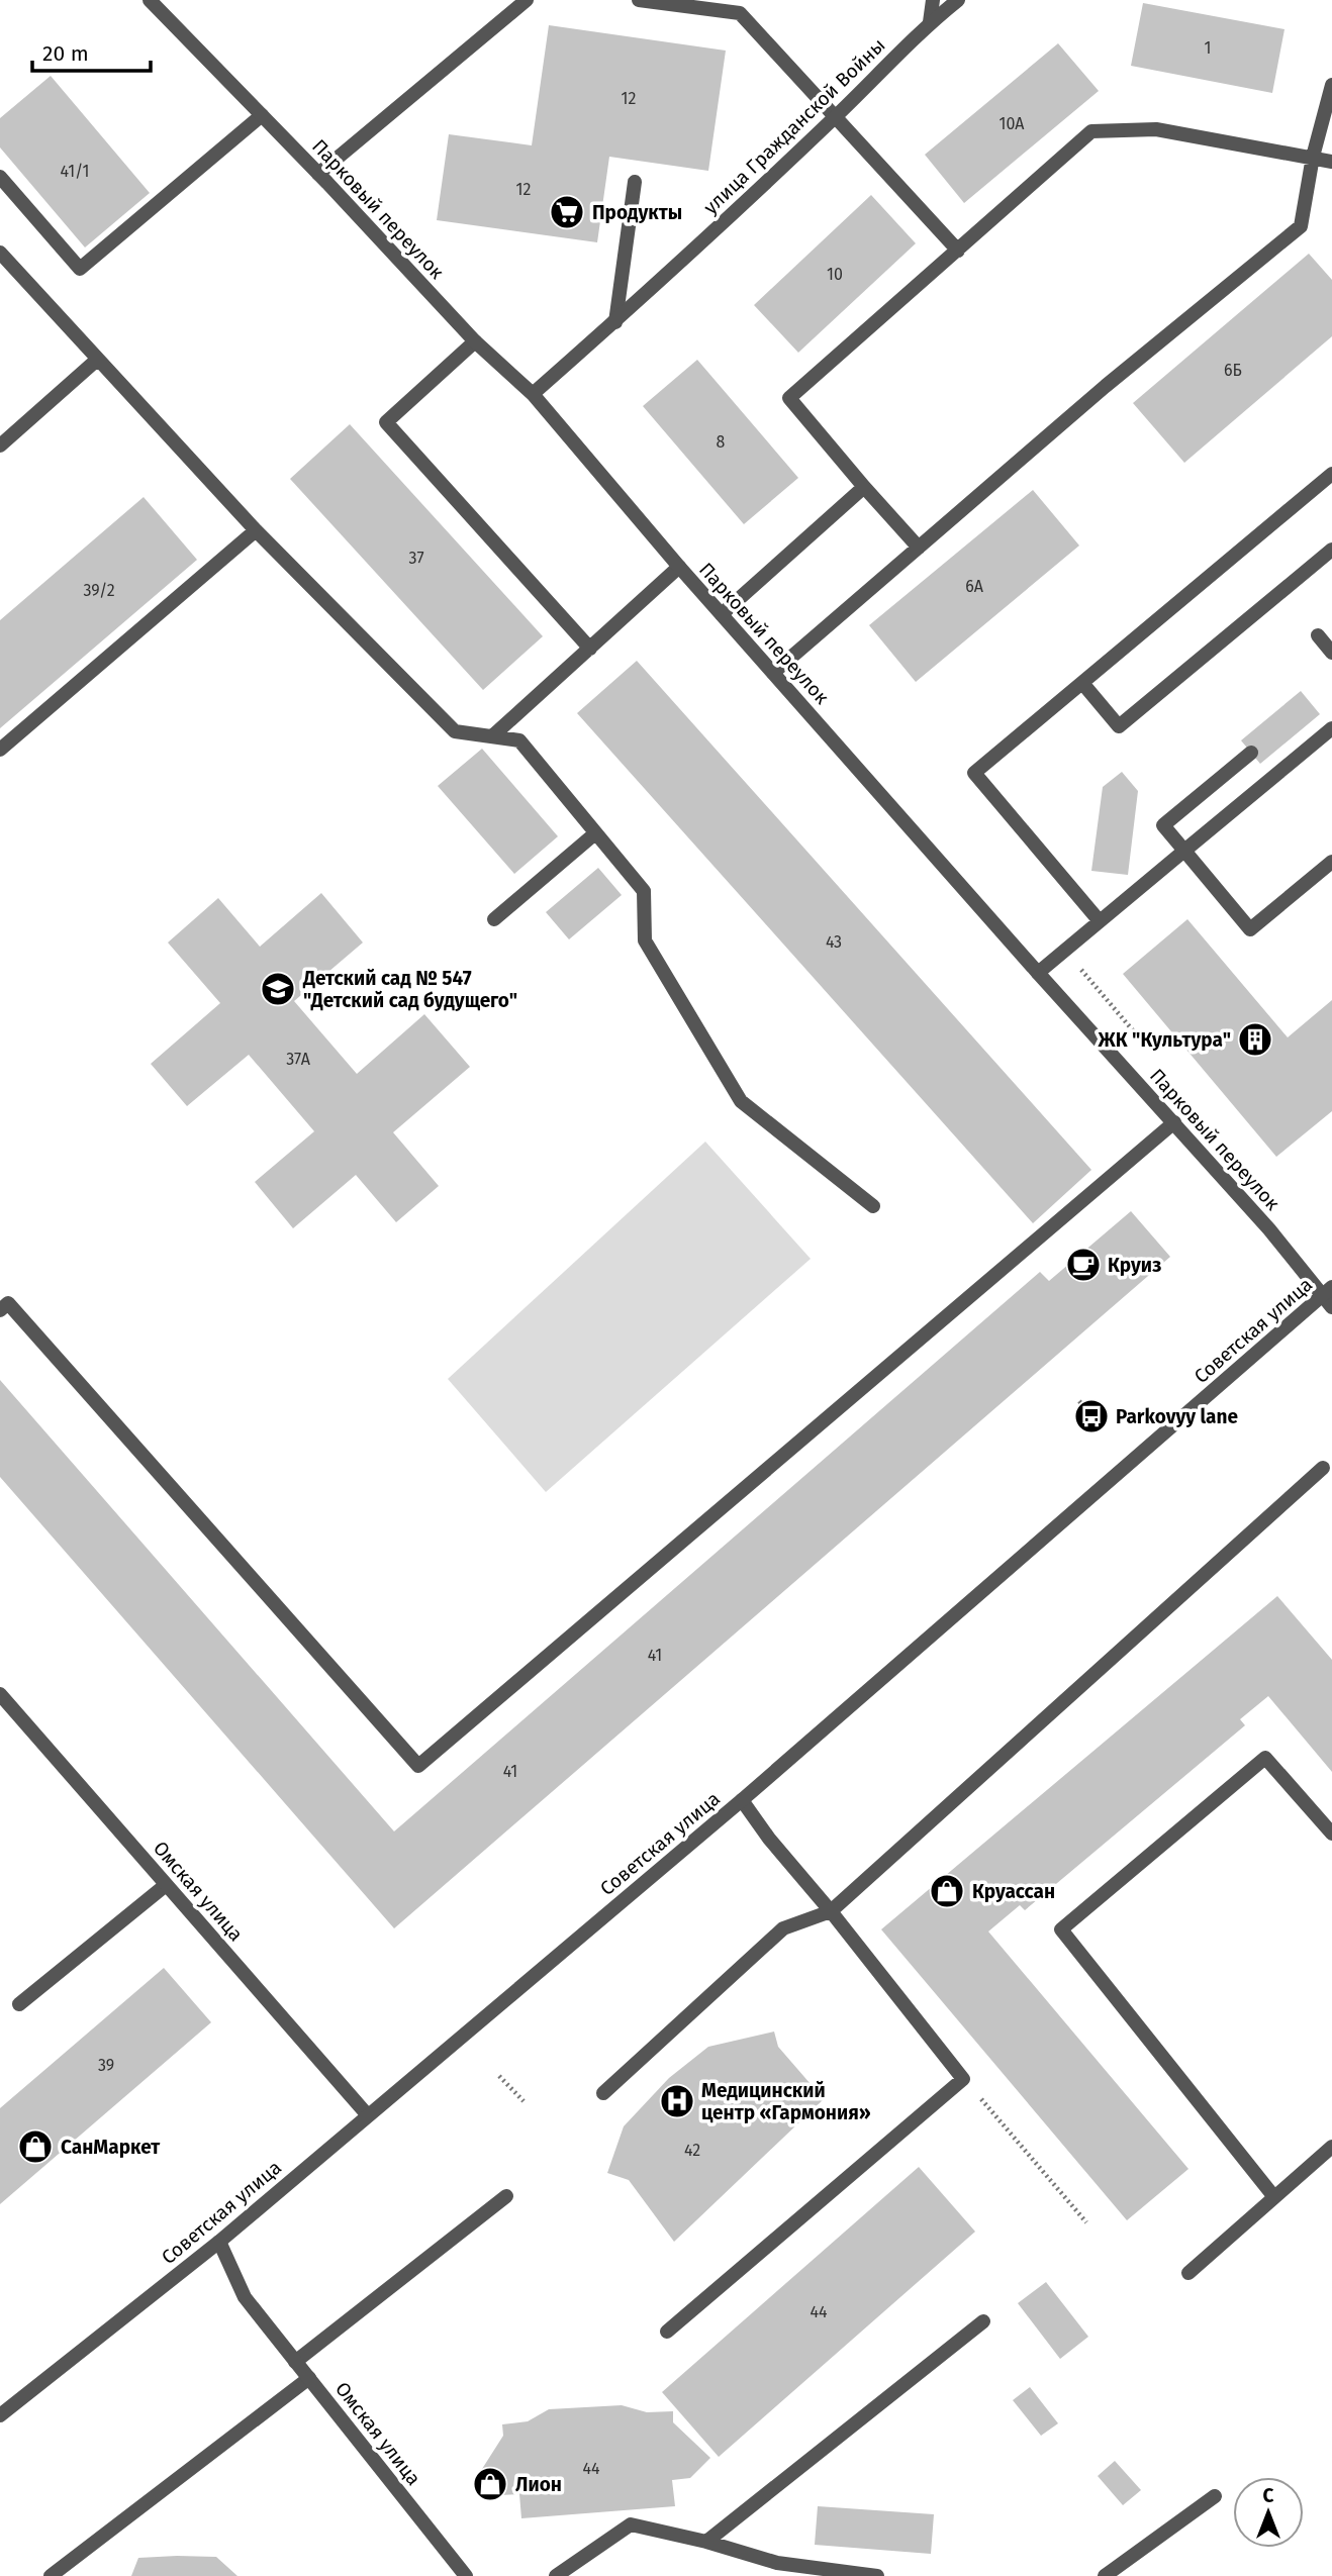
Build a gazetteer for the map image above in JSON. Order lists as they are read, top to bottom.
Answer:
{
  "streets": {
    "street": [
      "улица Гражданской Войны",
      "Парковый переулок",
      "Советская улица",
      "Омская улица"
    ]
  },
  "crossings": [
    ["улица Гражданской Войны", "Парковый переулок"],
    ["Парковый переулок", "Советская улица"],
    ["Советская улица", "Омская улица"]
  ],
  "places": {
    "supermarket": ["Продукты"],
    "school or university": ["Детский сад № 547 \"Детский сад будущего\""],
    "building": ["ЖК \"Культура\""],
    "cafe": ["Круиз"],
    "bus stop": ["Parkovyy lane"],
    "shop": ["Круассан", "СанМаркет", "Лион"],
    "hospital": ["Медицинский центр «Гармония»"]
  },
  "house_numbers": [
    "1",
    "12",
    "10А",
    "41/1",
    "12",
    "10",
    "6Б",
    "8",
    "37",
    "6А",
    "39/2",
    "43",
    "37А",
    "41",
    "41",
    "39",
    "42",
    "44",
    "44"
  ],
  "scale_bar": "20 m",
  "north": "top"
}
